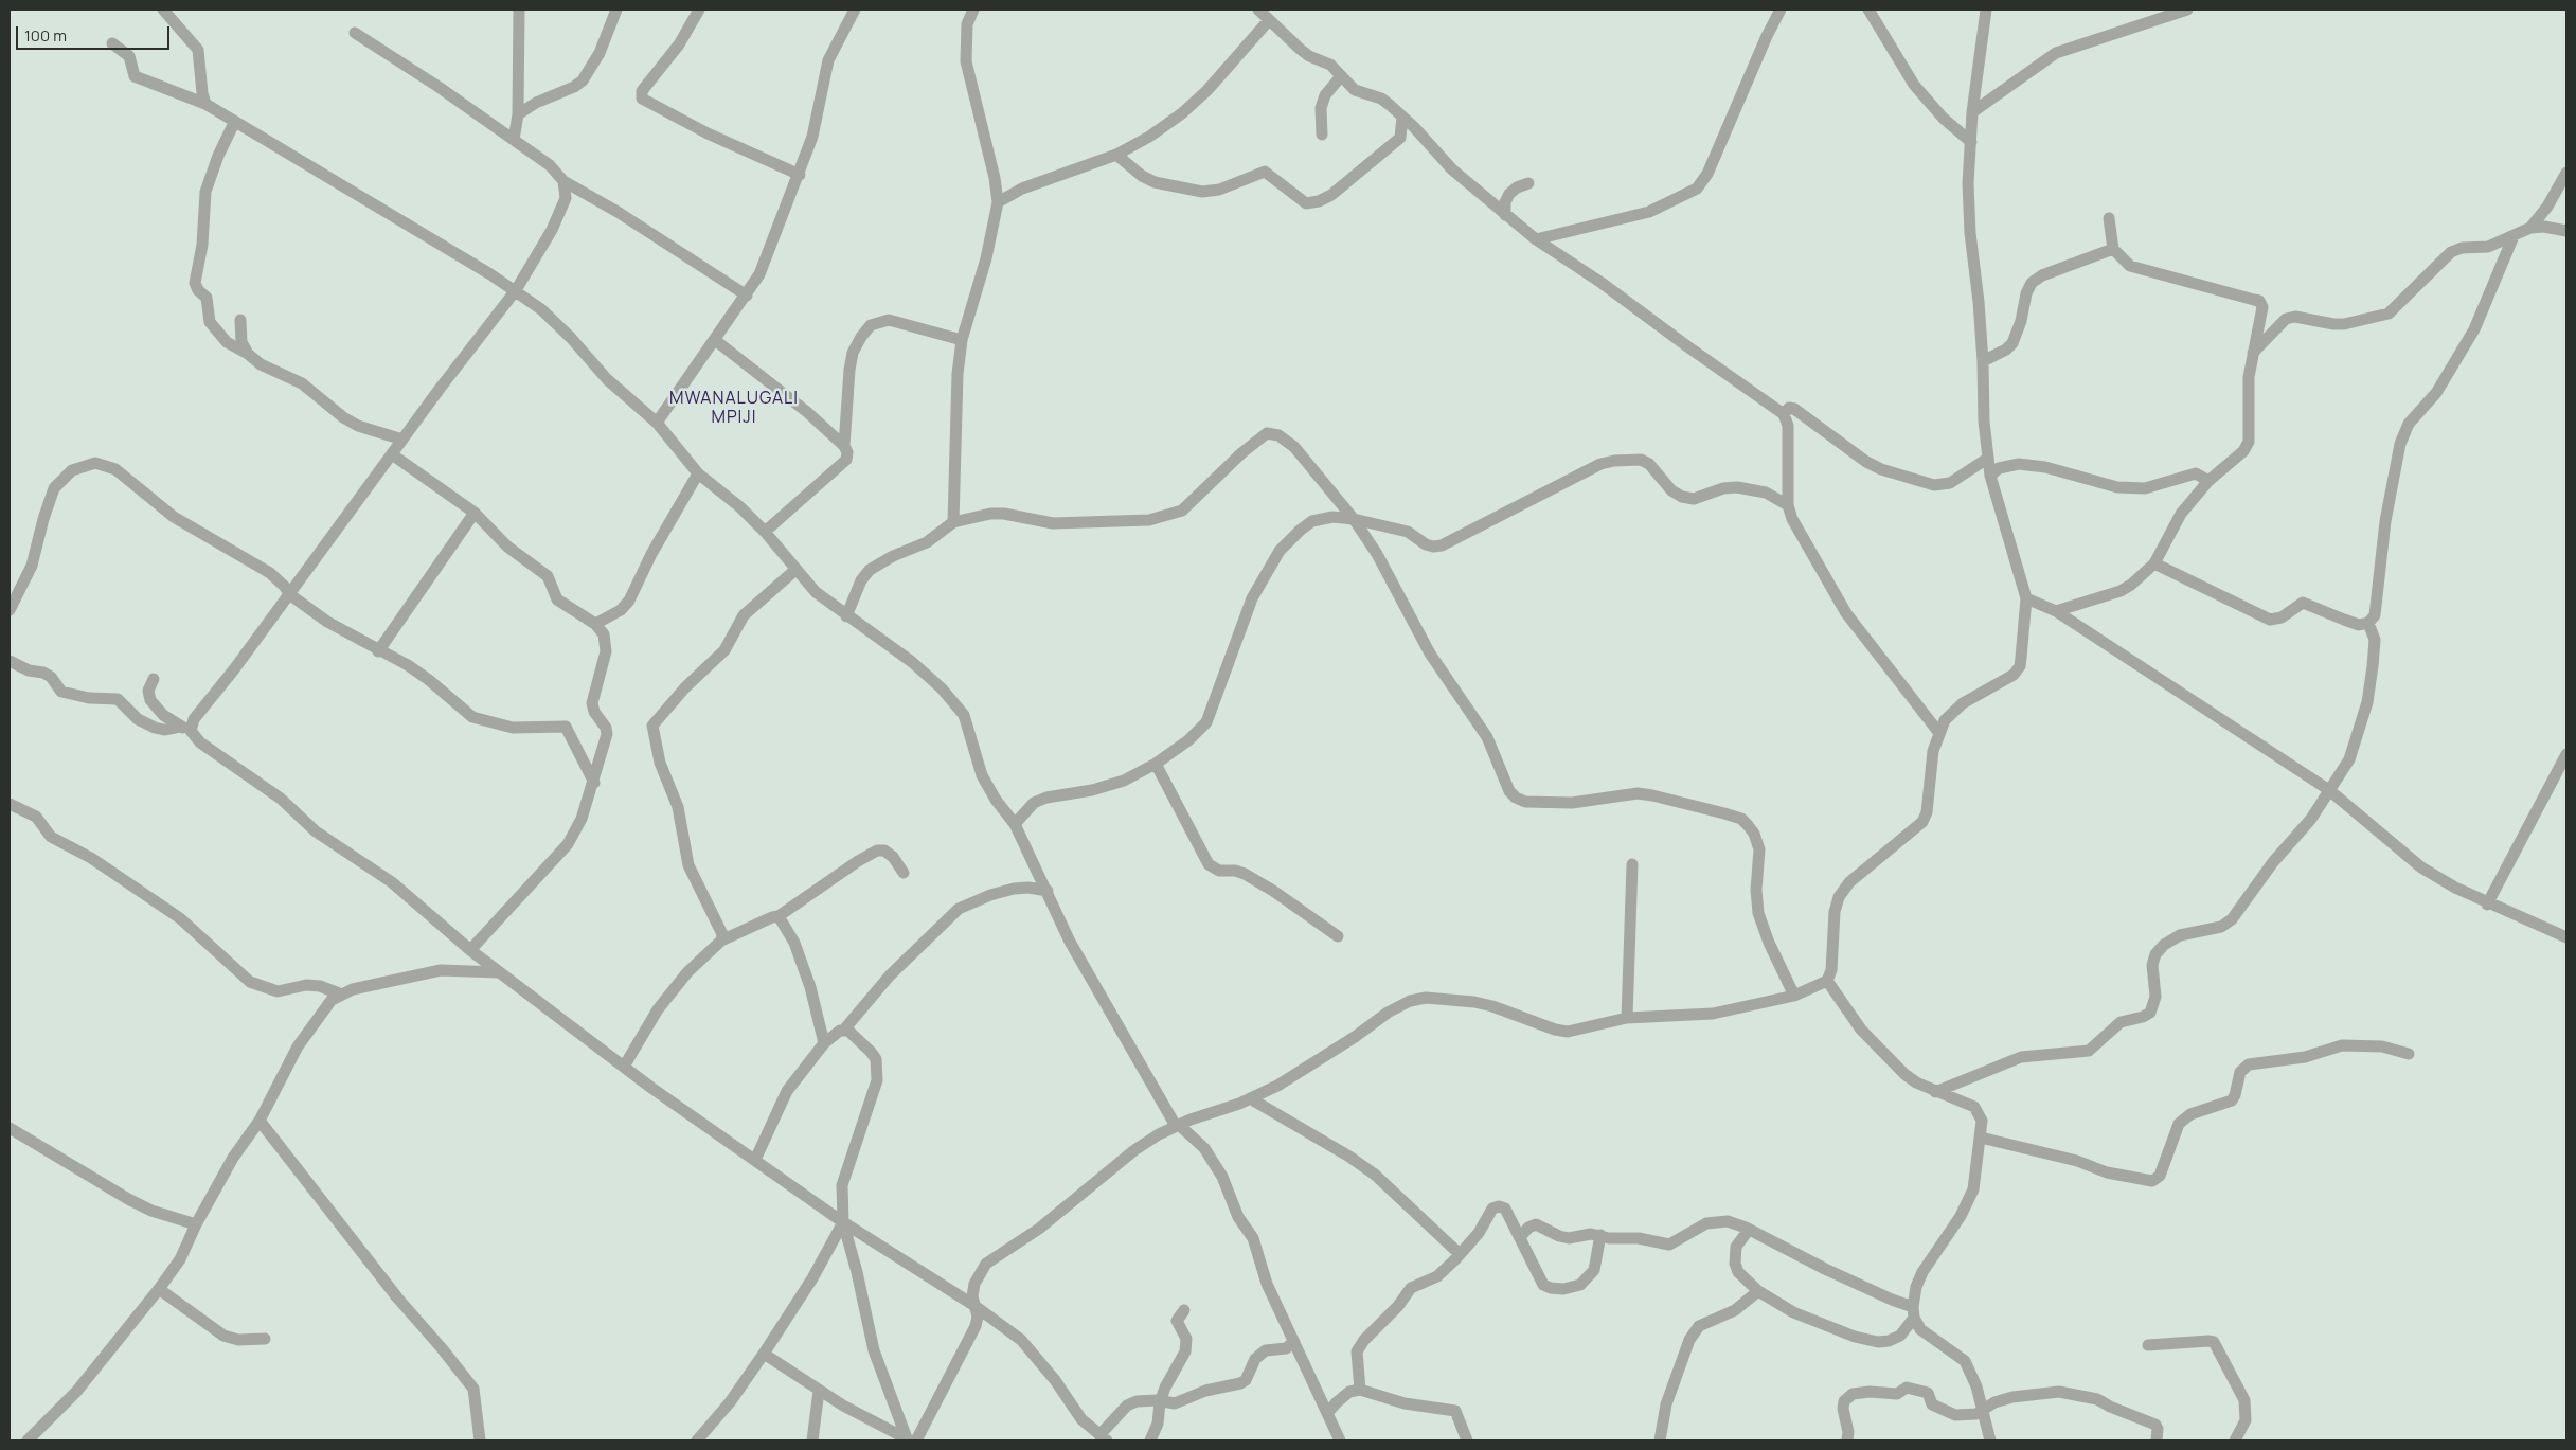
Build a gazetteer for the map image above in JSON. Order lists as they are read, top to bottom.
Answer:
{
  "districts": ["MWANALUGALI MPIJI"],
  "scale_bar": "100 m"
}
